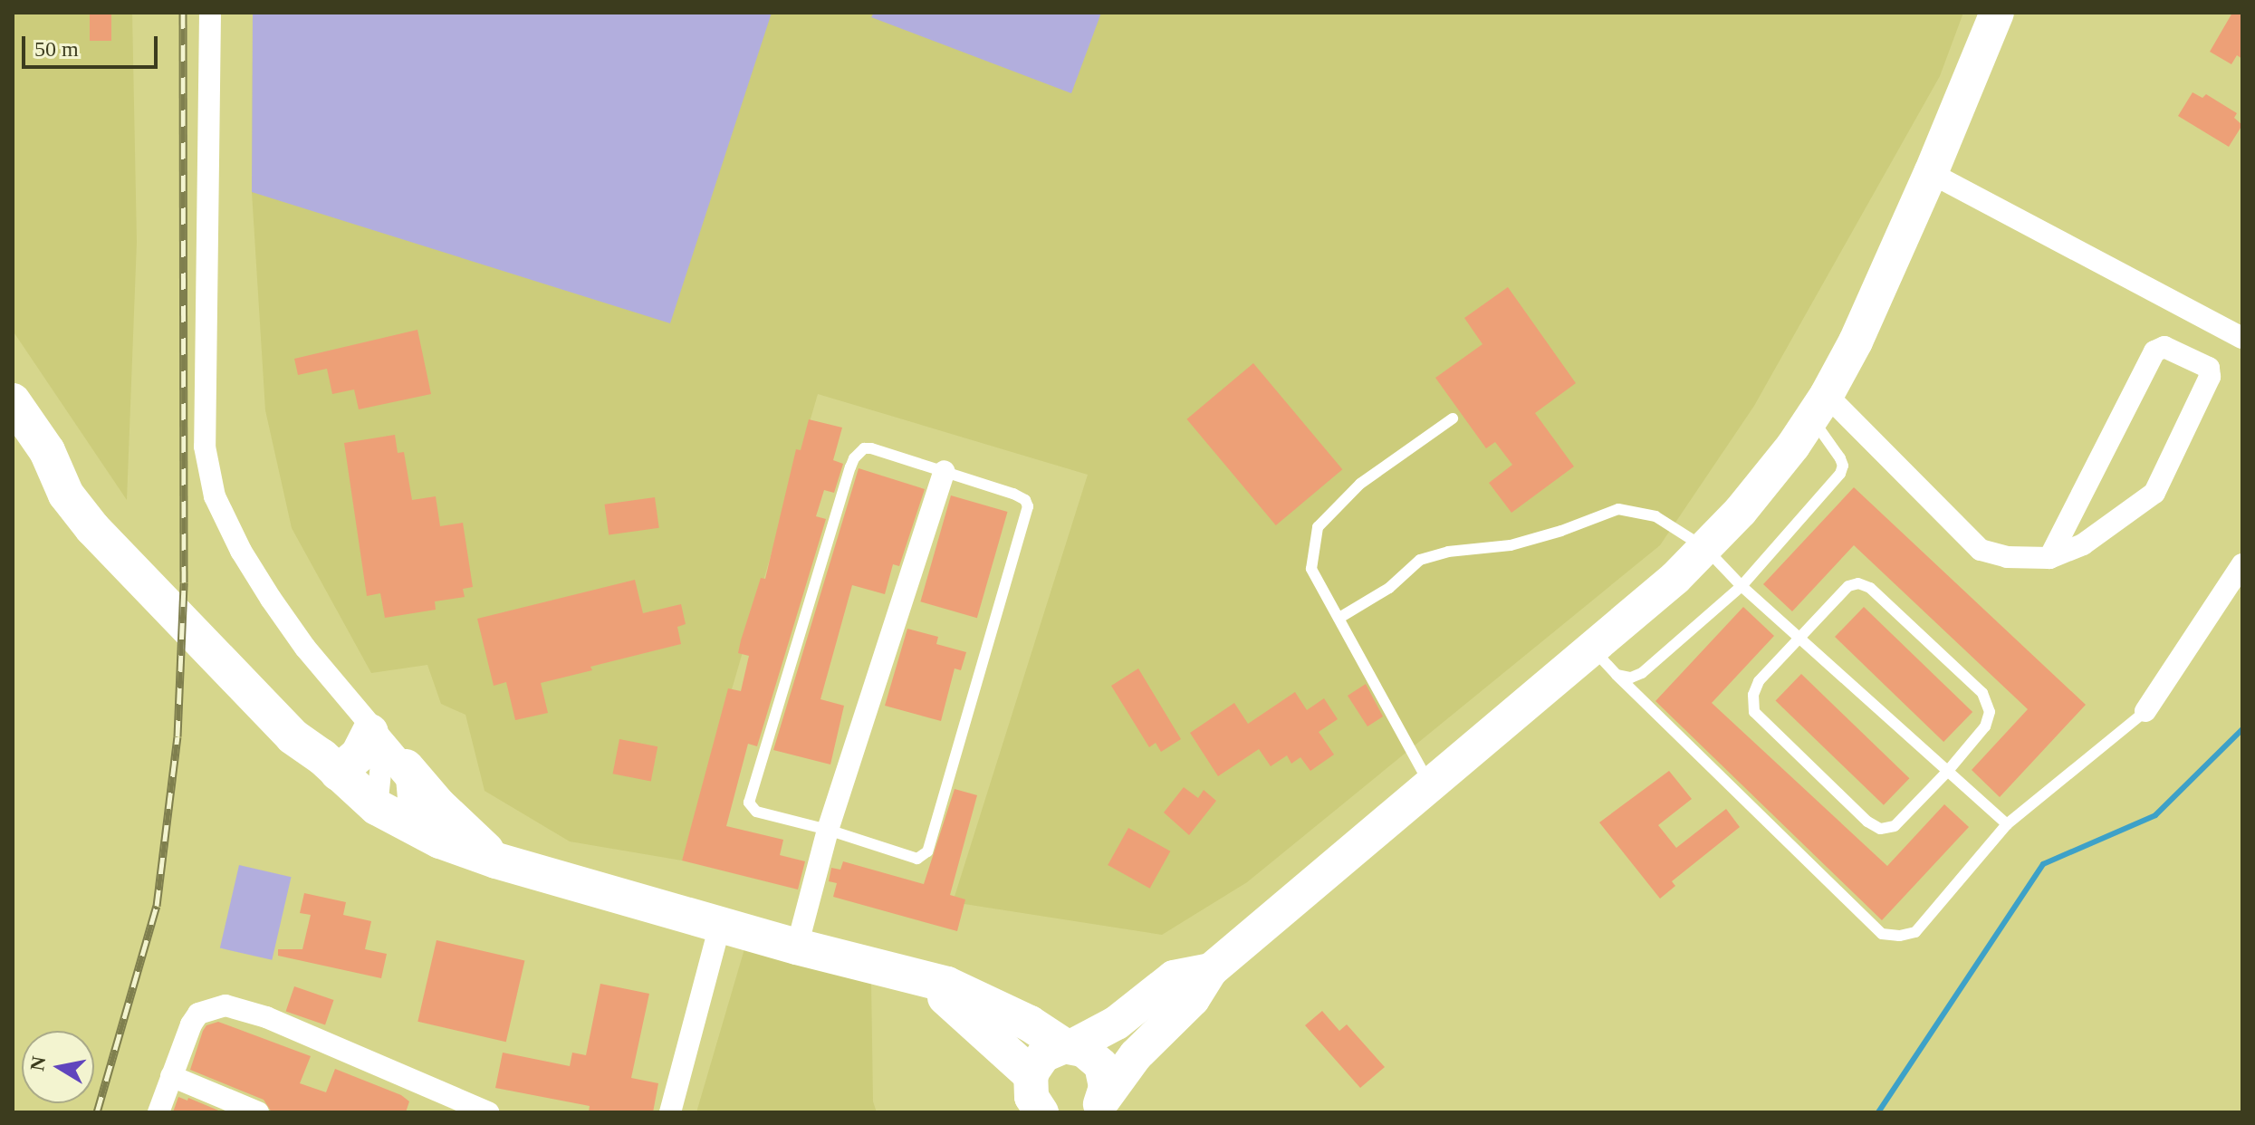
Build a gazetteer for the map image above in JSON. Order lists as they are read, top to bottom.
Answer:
{
  "scale_bar": "50 m",
  "north": "left"
}
